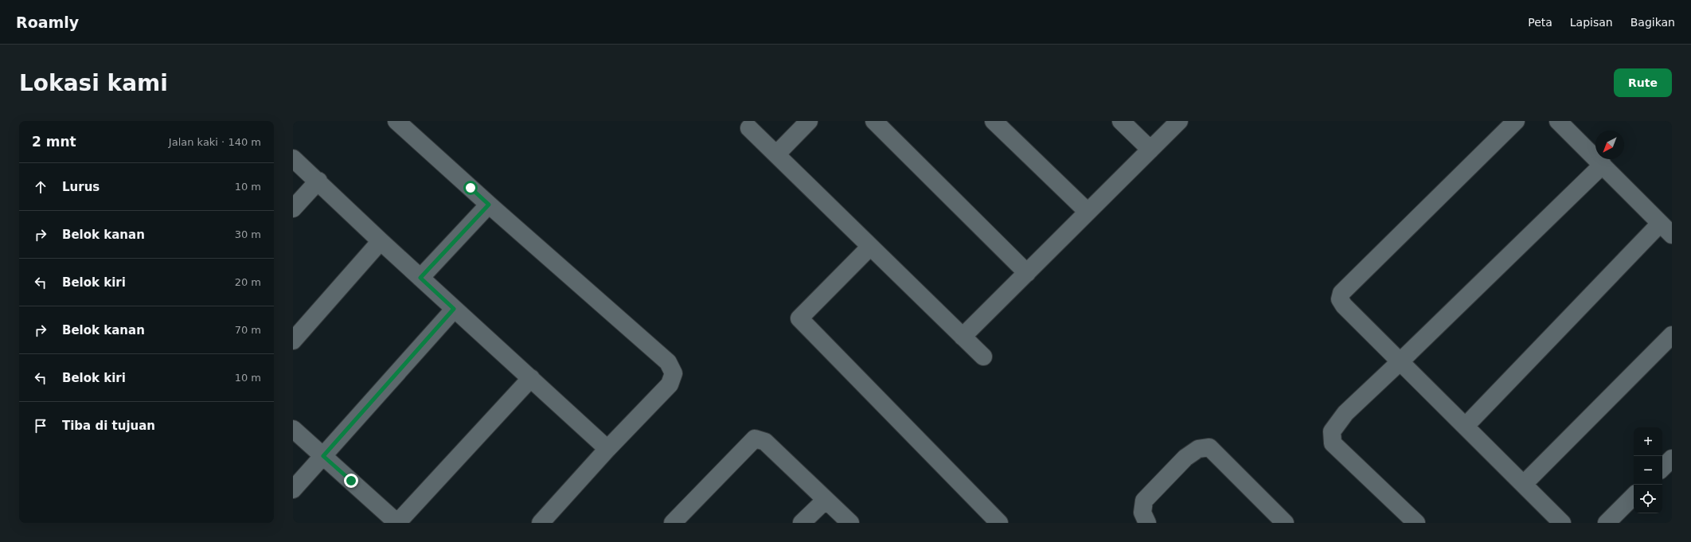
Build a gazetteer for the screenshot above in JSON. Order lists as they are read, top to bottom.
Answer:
{
  "north": "bottom left",
  "page": {
    "header": "Roamly",
    "nav": ["Peta", "Lapisan", "Bagikan"],
    "buttons": "Rute",
    "title": "Lokasi kami",
    "heading": ["2 mnt", "Jalan kaki · 140 m"],
    "list": [
      ["Lurus", "10 m"],
      ["Belok kanan", "30 m"],
      ["Belok kiri", "20 m"],
      ["Belok kanan", "70 m"],
      ["Belok kiri", "10 m"],
      "Tiba di tujuan"
    ],
    "map_buttons": ["+", "−"]
  }
}
